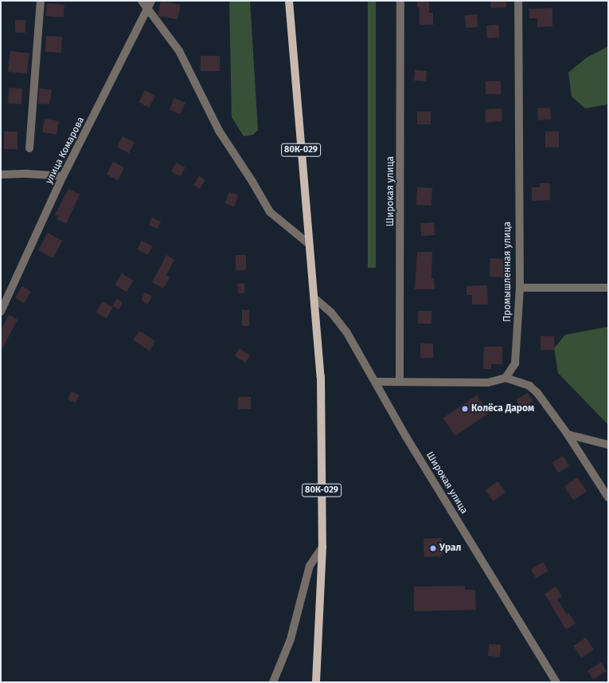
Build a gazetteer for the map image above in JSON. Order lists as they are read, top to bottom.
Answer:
{
  "streets": {
    "main road": ["80К-029"],
    "street": ["улица Комарова", "Широкая улица", "Промышленная улица"]
  },
  "crossings": [
    ["80К-029", "Широкая улица"]
  ],
  "places": ["Колёса Даром", "Урал"]
}
